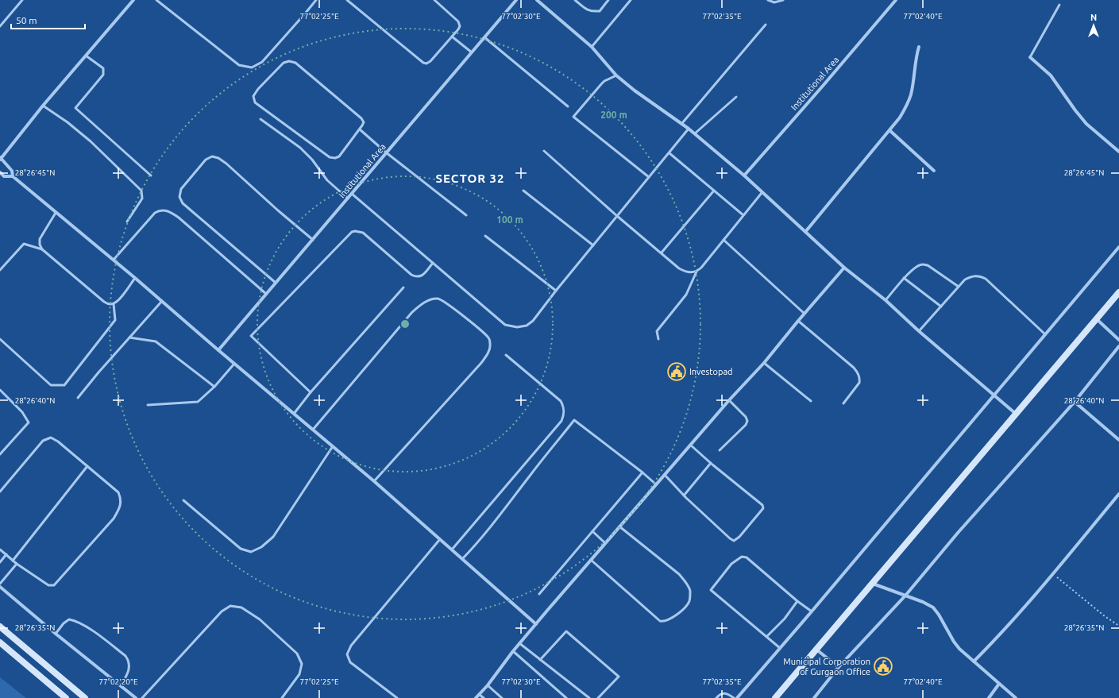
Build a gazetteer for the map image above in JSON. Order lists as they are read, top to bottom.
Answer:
{
  "streets": {
    "street": ["Institutional Area"]
  },
  "districts": ["SECTOR 32"],
  "places": {
    "public building": ["Investopad", "Municipal Corporation of Gurgaon Office"]
  },
  "scale_bar": "50 m",
  "north": "top",
  "coordinates": [
    "77°02'25\"E",
    "77°02'30\"E",
    "77°02'35\"E",
    "77°02'40\"E",
    "28°26'45\"N",
    "28°26'40\"N",
    "28°26'35\"N",
    "77°02'20\"E"
  ],
  "rings": ["200 m", "100 m"]
}
